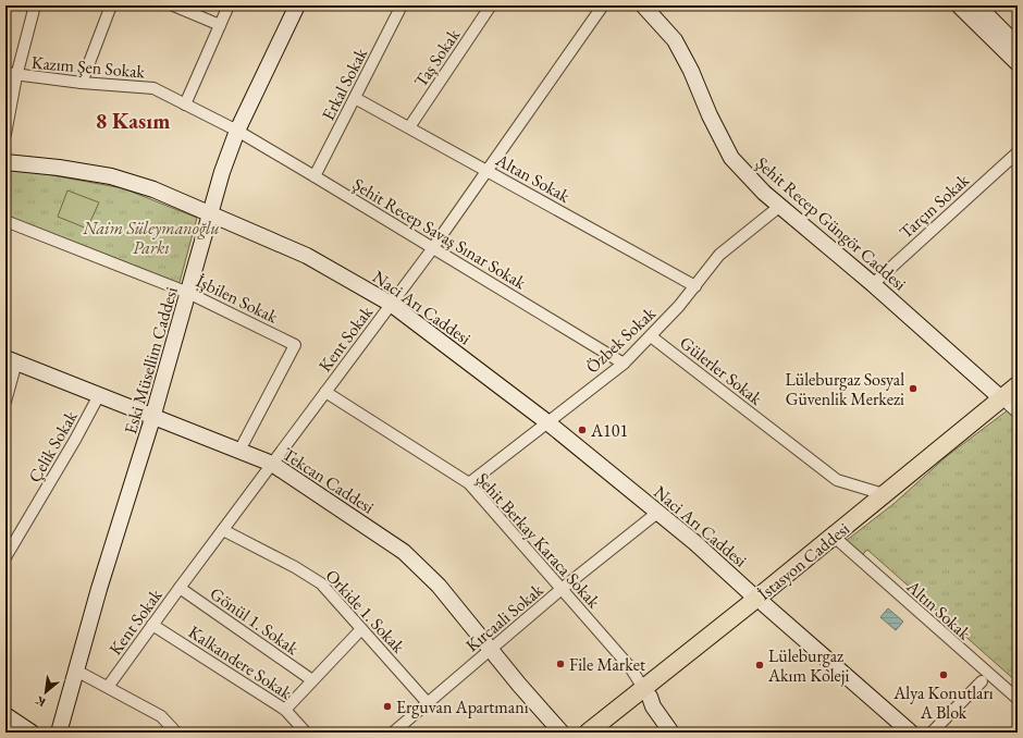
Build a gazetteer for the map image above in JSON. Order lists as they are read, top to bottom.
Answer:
{
  "streets": {
    "main road": ["İstasyon Caddesi"],
    "street": [
      "Taş Sokak",
      "Kazım Şen Sokak",
      "Erkal Sokak",
      "Altan Sokak",
      "Tarçın Sokak",
      "Şehit Recep Güngör Caddesi",
      "Şehit Recep Savaş Sınar Sokak",
      "İşbilen Sokak",
      "Naci Arı Caddesi",
      "Kent Sokak",
      "Özbek Sokak",
      "Eski Müsellim Caddesi",
      "Gülerler Sokak",
      "Çelik Sokak",
      "Tekcan Caddesi",
      "Şehit Berkay Karaca Sokak",
      "Altın Sokak",
      "Orkide 1. Sokak",
      "Kırcaali Sokak",
      "Gönül 1. Sokak",
      "Kalkandere Sokak"
    ]
  },
  "crossings": [
    ["Taş Sokak", "Altan Sokak"],
    ["Kazım Şen Sokak", "Şehit Recep Savaş Sınar Sokak"],
    ["Kazım Şen Sokak", "Eski Müsellim Caddesi"],
    ["Erkal Sokak", "Altan Sokak"],
    ["Erkal Sokak", "Şehit Recep Savaş Sınar Sokak"],
    ["Altan Sokak", "Kent Sokak"],
    ["Altan Sokak", "Özbek Sokak"],
    ["Tarçın Sokak", "Şehit Recep Güngör Caddesi"],
    ["Şehit Recep Güngör Caddesi", "Özbek Sokak"],
    ["Şehit Recep Güngör Caddesi", "İstasyon Caddesi"],
    ["Şehit Recep Savaş Sınar Sokak", "Kent Sokak"],
    ["Şehit Recep Savaş Sınar Sokak", "Özbek Sokak"],
    ["Şehit Recep Savaş Sınar Sokak", "Eski Müsellim Caddesi"],
    ["İşbilen Sokak", "Eski Müsellim Caddesi"],
    ["İşbilen Sokak", "Tekcan Caddesi"],
    ["Naci Arı Caddesi", "Kent Sokak"],
    ["Naci Arı Caddesi", "Özbek Sokak"],
    ["Naci Arı Caddesi", "Eski Müsellim Caddesi"],
    ["Naci Arı Caddesi", "İstasyon Caddesi"],
    ["Naci Arı Caddesi", "Kırcaali Sokak"],
    ["Kent Sokak", "Tekcan Caddesi"],
    ["Kent Sokak", "Şehit Berkay Karaca Sokak"],
    ["Kent Sokak", "Orkide 1. Sokak"],
    ["Kent Sokak", "Gönül 1. Sokak"],
    ["Kent Sokak", "Kalkandere Sokak"],
    ["Özbek Sokak", "Gülerler Sokak"],
    ["Özbek Sokak", "Şehit Berkay Karaca Sokak"],
    ["Eski Müsellim Caddesi", "Tekcan Caddesi"],
    ["Gülerler Sokak", "İstasyon Caddesi"],
    ["Çelik Sokak", "Tekcan Caddesi"],
    ["Tekcan Caddesi", "Kırcaali Sokak"],
    ["Şehit Berkay Karaca Sokak", "İstasyon Caddesi"],
    ["Şehit Berkay Karaca Sokak", "Kırcaali Sokak"],
    ["İstasyon Caddesi", "Altın Sokak"],
    ["Orkide 1. Sokak", "Kırcaali Sokak"]
  ],
  "districts": ["8 Kasım"],
  "parks": ["Naim Süleymanoğlu Parkı"],
  "places": [
    "Lüleburgaz Sosyal Güvenlik Merkezi",
    "A101",
    "File Market",
    "Lüleburgaz Akım Koleji",
    "Alya Konutları A Blok",
    "Erguvan Apartmanı"
  ],
  "north": "bottom left"
}
